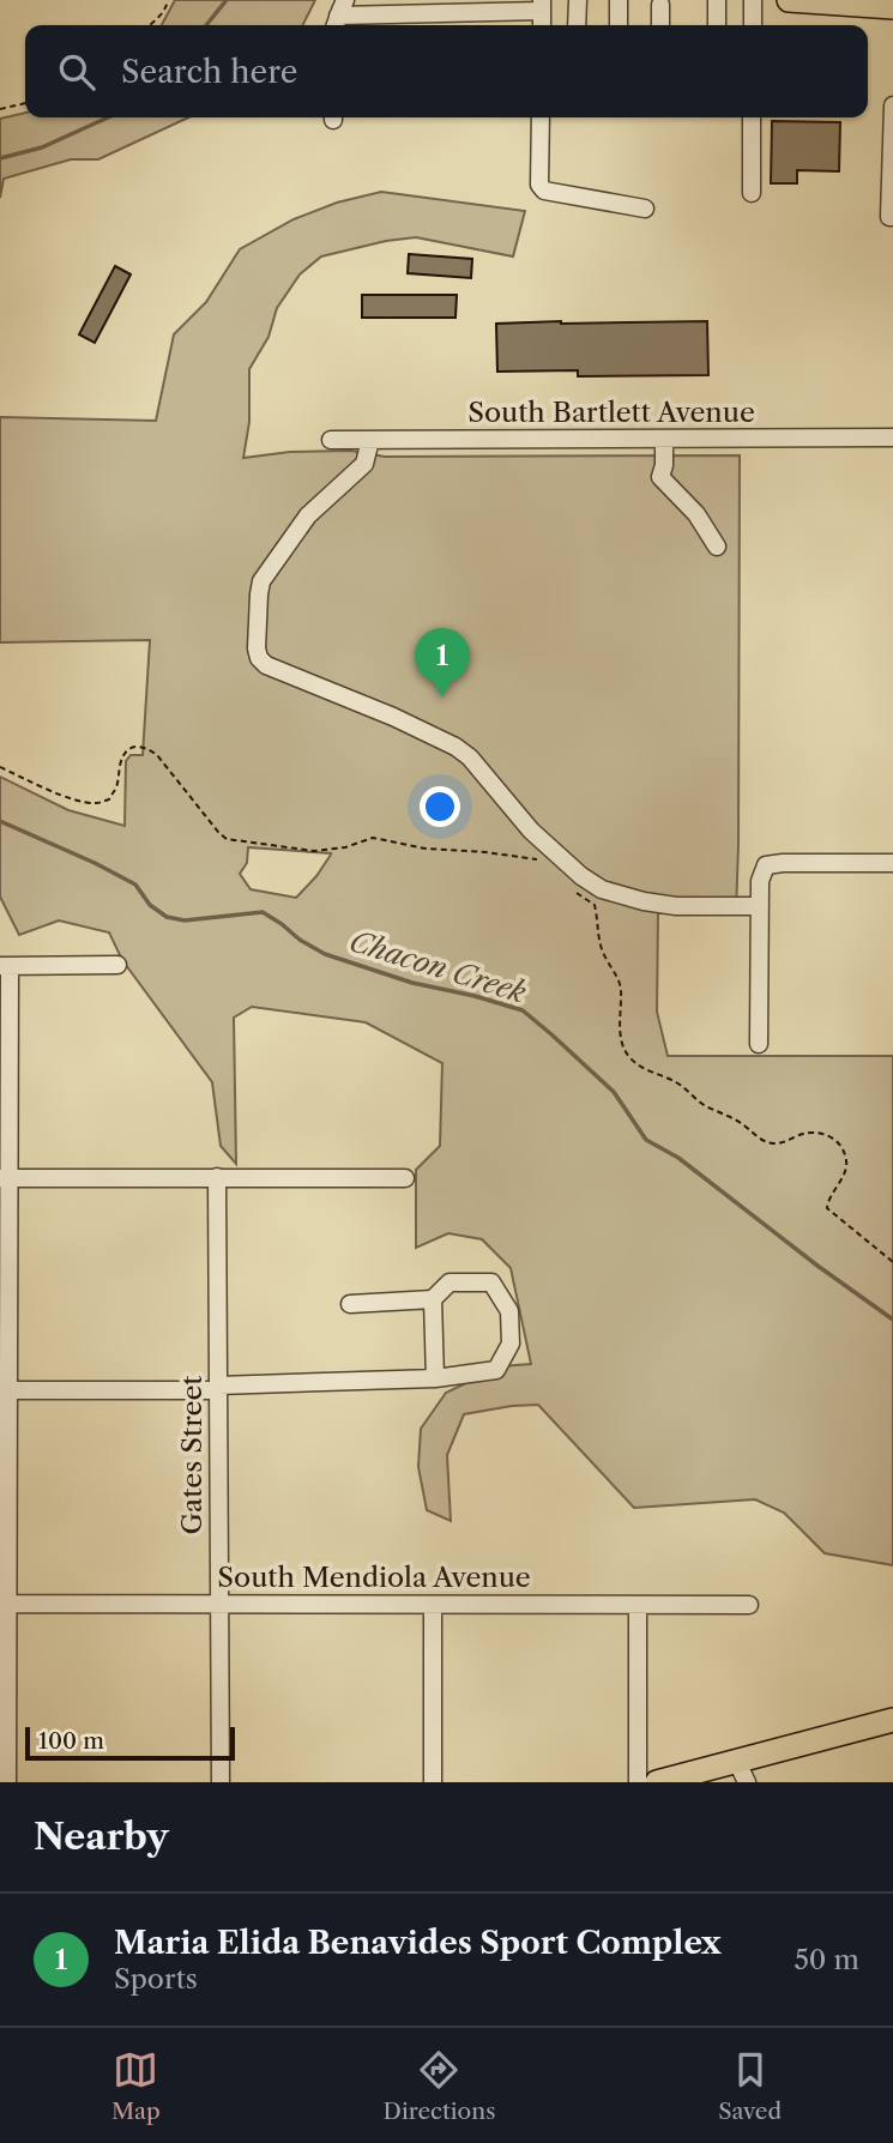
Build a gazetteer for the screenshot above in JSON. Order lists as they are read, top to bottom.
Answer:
{
  "streets": {
    "street": ["South Bartlett Avenue", "Gates Street", "South Mendiola Avenue"]
  },
  "crossings": [
    ["Gates Street", "South Mendiola Avenue"]
  ],
  "water": ["Chacon Creek"],
  "scale_bar": "100 m",
  "page": {
    "search": "Search here",
    "pins": "1",
    "scale": "100 m",
    "heading": "Nearby",
    "list": [
      {
        "mark": "1",
        "name": "Maria Elida Benavides Sport Complex",
        "note": "Sports",
        "value": "50 m"
      }
    ],
    "nav": ["Map", "Directions", "Saved"]
  }
}
